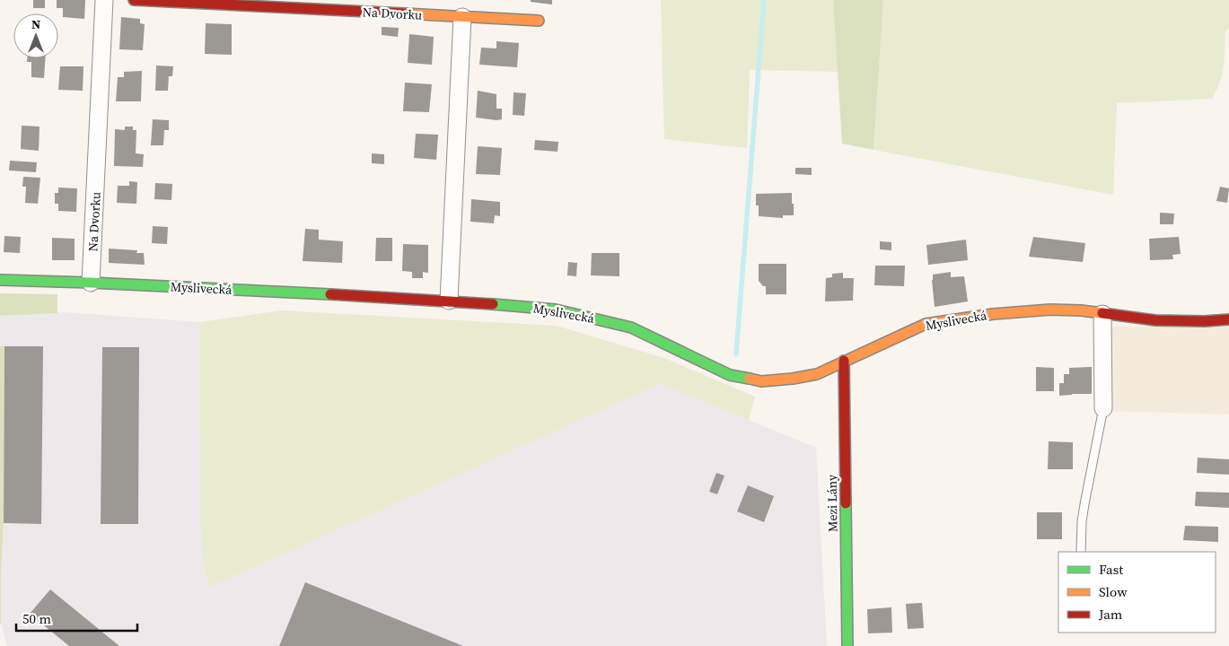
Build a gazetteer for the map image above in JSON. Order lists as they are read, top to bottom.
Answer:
{
  "streets": {
    "street": ["Na Dvorku", "Myslivecká", "Mezi Lány"]
  },
  "crossings": [
    ["Na Dvorku", "Myslivecká"],
    ["Myslivecká", "Mezi Lány"]
  ],
  "legend": ["Fast", "Slow", "Jam"],
  "scale_bar": "50 m",
  "north": "top"
}
